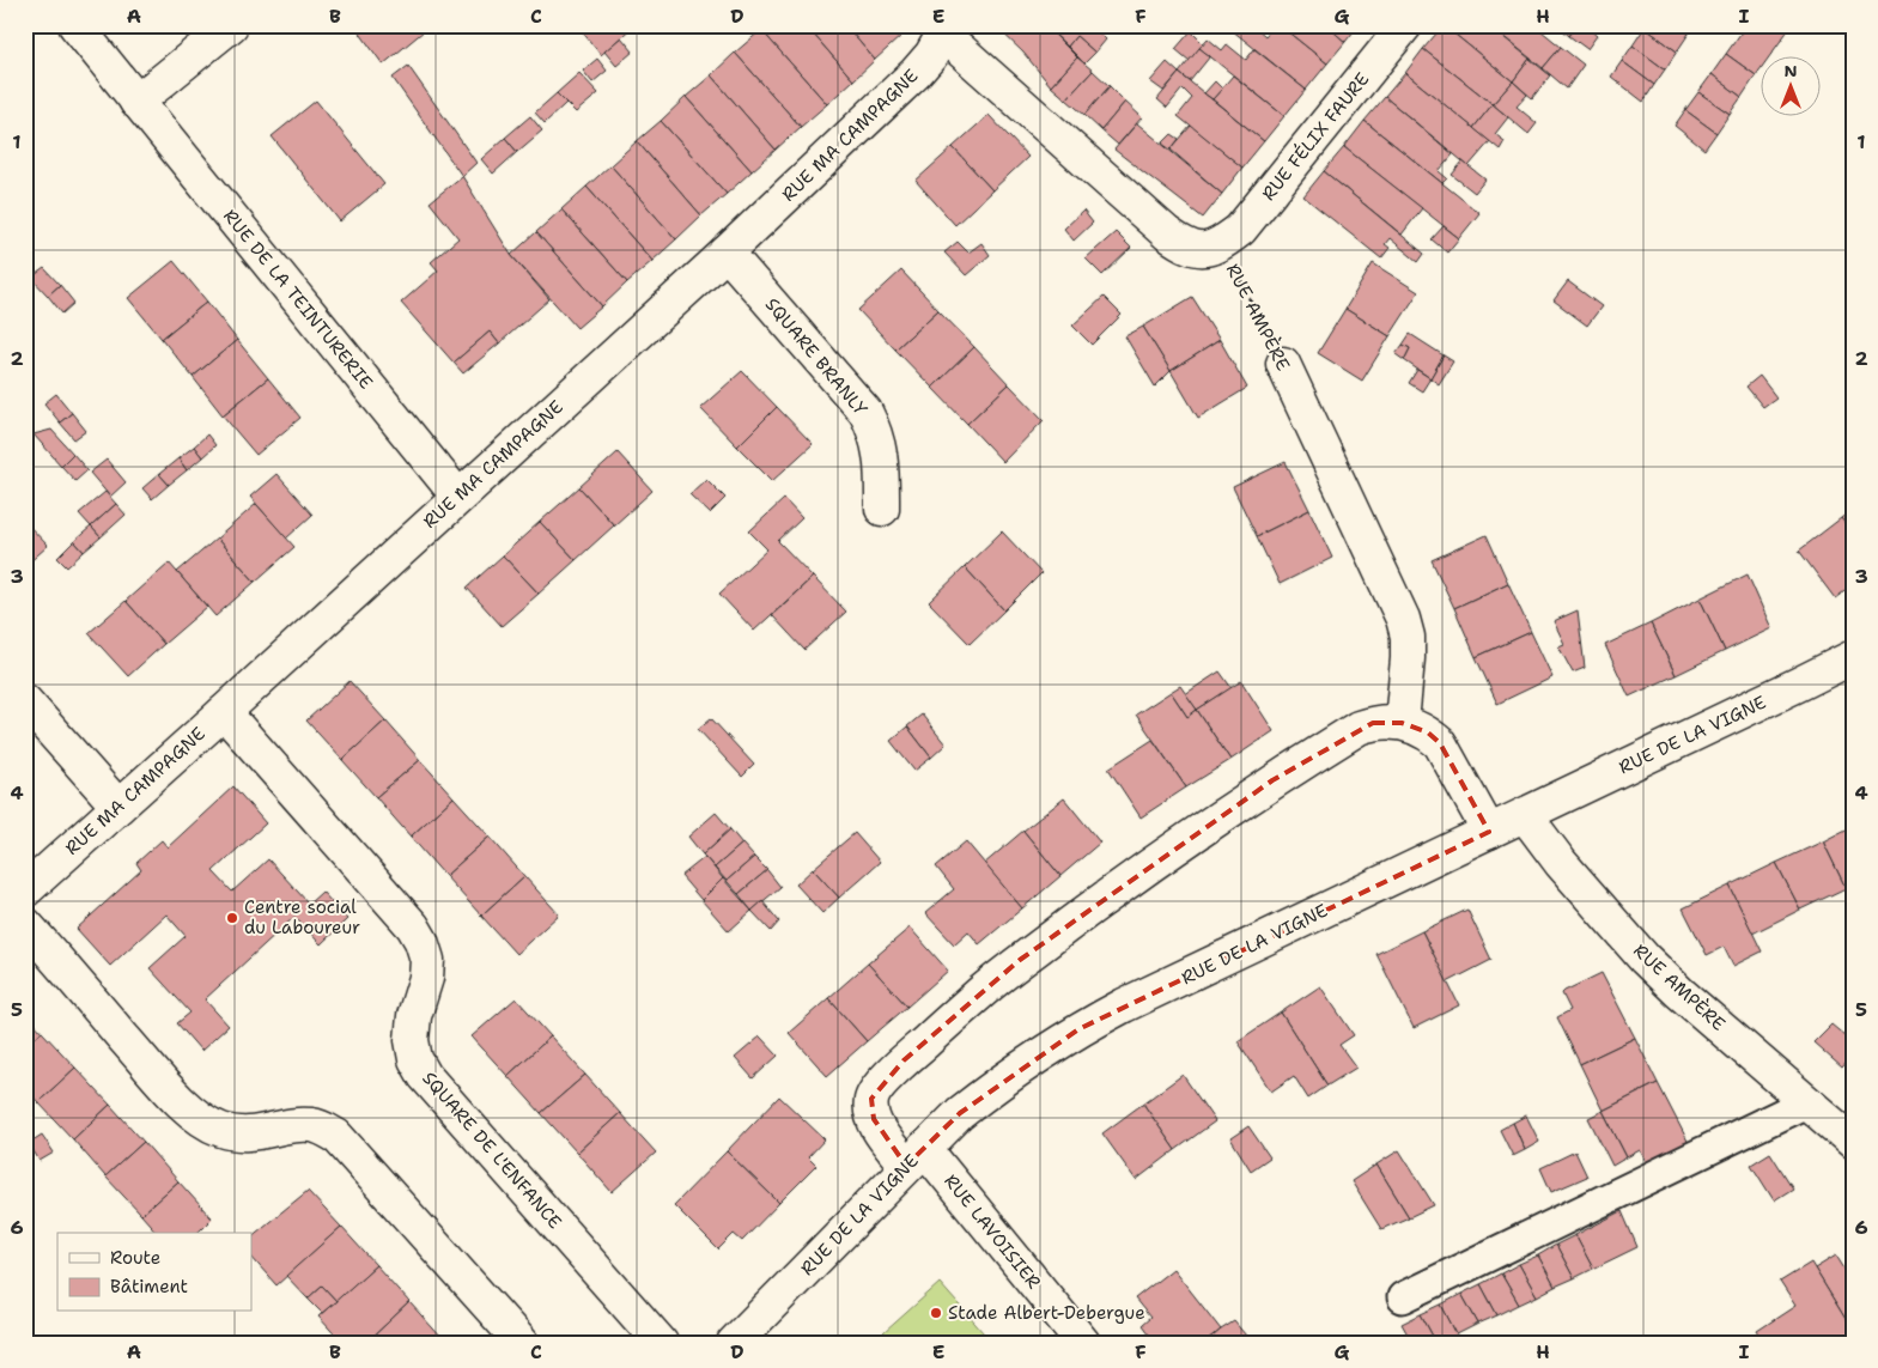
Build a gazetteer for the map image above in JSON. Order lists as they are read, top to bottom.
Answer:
{
  "streets": {
    "street": [
      "RUE MA CAMPAGNE",
      "RUE FÉLIX FAURE",
      "RUE DE LA TEINTURERIE",
      "RUE AMPÈRE",
      "SQUARE BRANLY",
      "RUE DE LA VIGNE",
      "SQUARE DE L'ENFANCE",
      "RUE LAVOISIER"
    ]
  },
  "crossings": [
    ["RUE MA CAMPAGNE", "RUE DE LA TEINTURERIE"],
    ["RUE MA CAMPAGNE", "RUE AMPÈRE"],
    ["RUE MA CAMPAGNE", "SQUARE BRANLY"],
    ["RUE MA CAMPAGNE", "SQUARE DE L'ENFANCE"],
    ["RUE FÉLIX FAURE", "RUE AMPÈRE"],
    ["RUE AMPÈRE", "RUE DE LA VIGNE"],
    ["RUE AMPÈRE", "RUE LAVOISIER"],
    ["RUE DE LA VIGNE", "RUE LAVOISIER"]
  ],
  "places": ["Centre social du Laboureur", "Stade Albert-Debergue"],
  "legend": ["Route", "Bâtiment"],
  "north": "top",
  "grid": {
    "columns": [
      "A",
      "B",
      "C",
      "D",
      "E",
      "F",
      "G",
      "H",
      "I"
    ],
    "rows": [
      "1",
      "2",
      "3",
      "4",
      "5",
      "6"
    ]
  }
}
